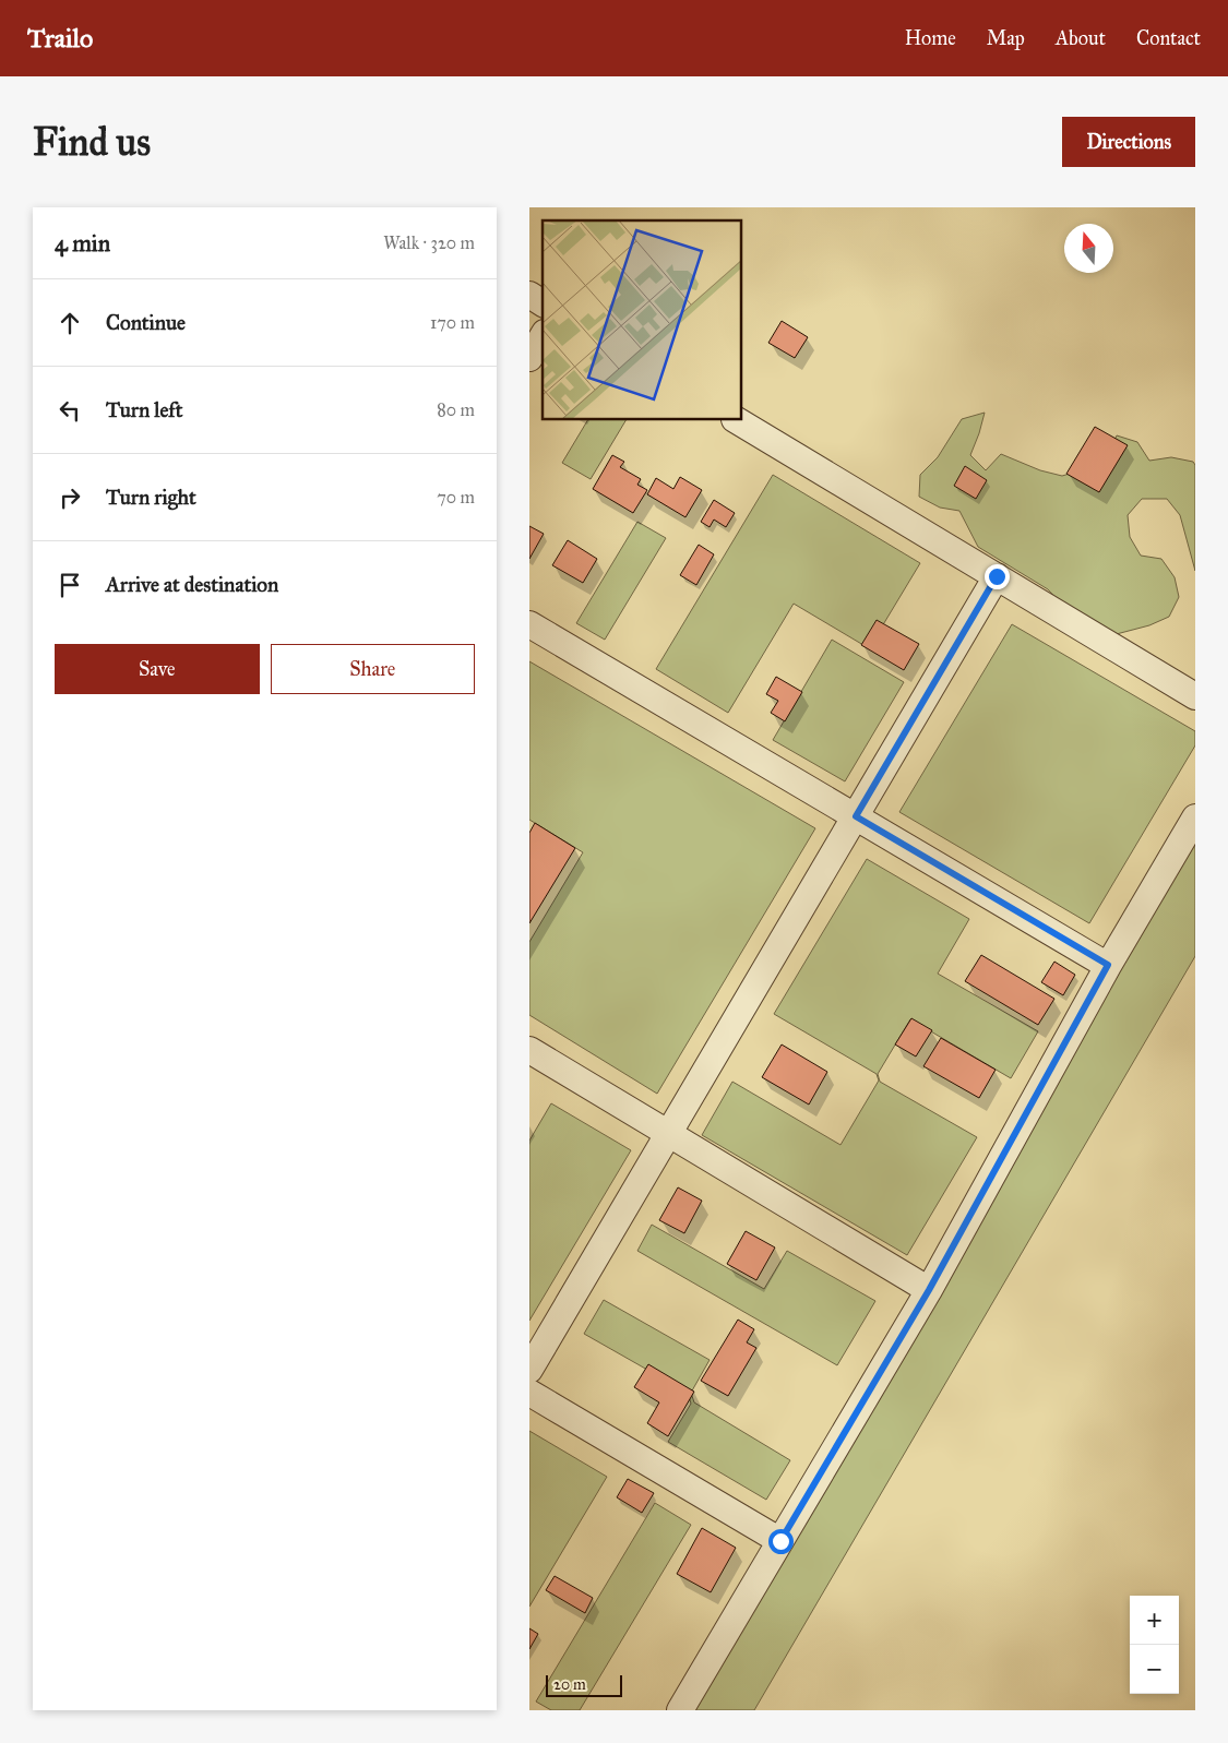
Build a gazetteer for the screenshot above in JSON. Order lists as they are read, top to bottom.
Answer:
{
  "scale_bar": "20 m",
  "north": "top",
  "page": {
    "header": "Trailo",
    "nav": [
      "Home",
      "Map",
      "About",
      "Contact"
    ],
    "buttons": [
      "Directions",
      ["Save", "Share"]
    ],
    "title": "Find us",
    "heading": ["4 min", "Walk · 320 m"],
    "list": [
      ["Continue", "170 m"],
      ["Turn left", "80 m"],
      ["Turn right", "70 m"],
      "Arrive at destination"
    ],
    "map_buttons": ["+", "−"],
    "scale": "20 m"
  }
}
